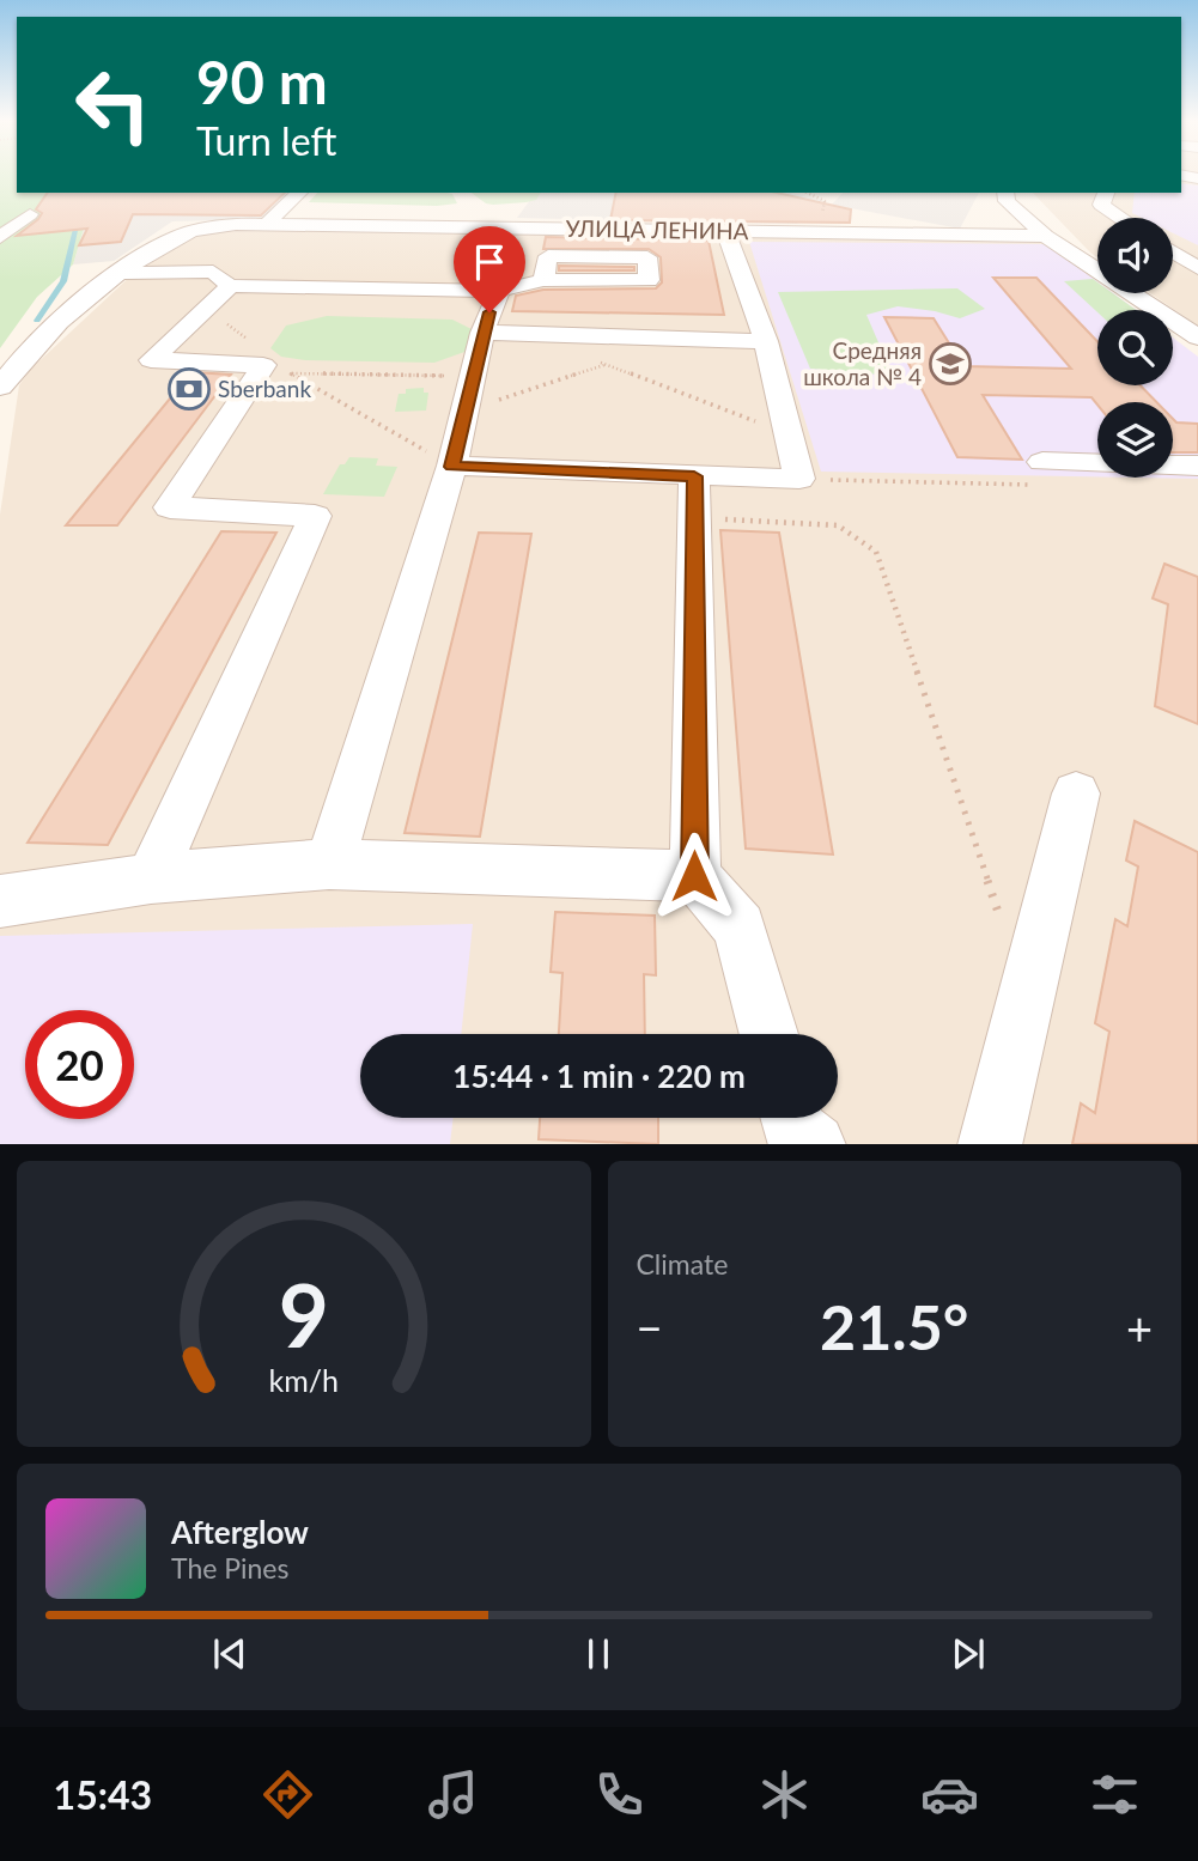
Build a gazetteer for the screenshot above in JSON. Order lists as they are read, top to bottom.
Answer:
{
  "streets": {
    "street": ["УЛИЦА ЛЕНИНА"]
  },
  "places": {
    "school or university": ["Средняя школа № 4"],
    "bank": ["Sberbank"]
  },
  "page": {
    "turn": ["90 m", "Turn left"],
    "limit": "20",
    "trip": "15:44 · 1 min · 220 m",
    "tile": "Climate",
    "heat": ["−", "21.5°", "+"],
    "song": ["Afterglow", "The Pines"],
    "tabs": "15:43",
    "gauge": ["9", "km/h"]
  }
}
